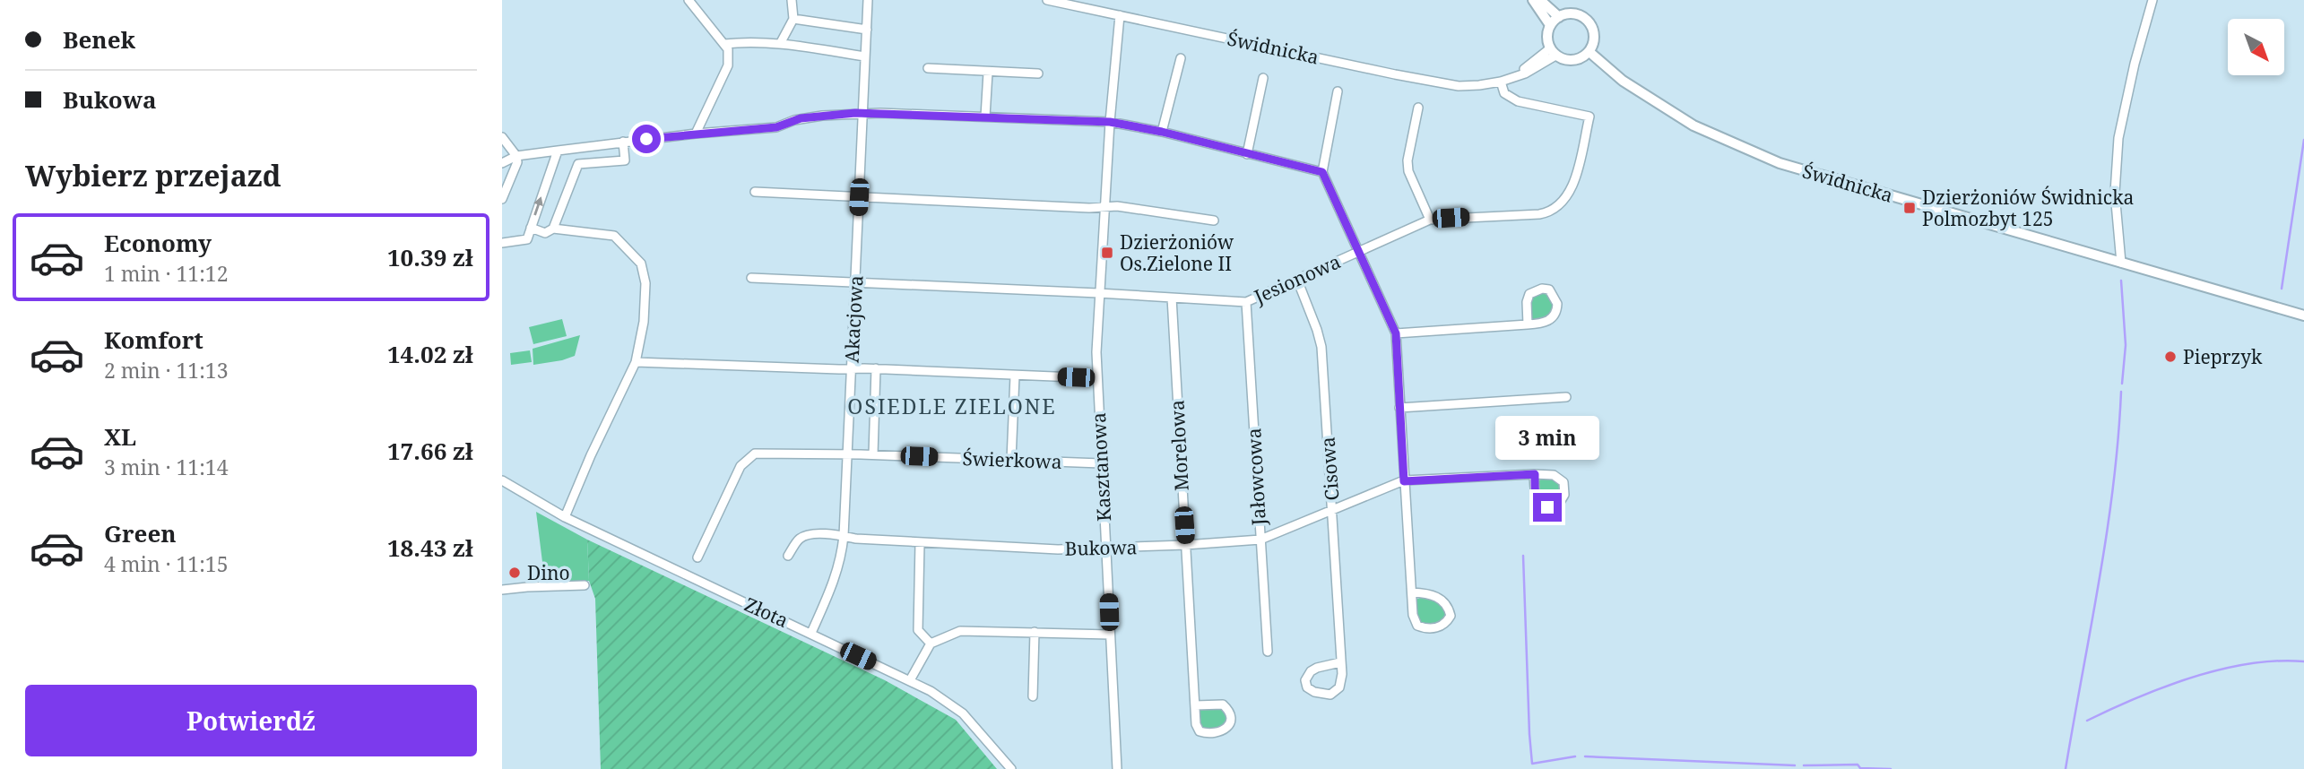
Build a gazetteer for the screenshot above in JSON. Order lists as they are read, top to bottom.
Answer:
{
  "streets": {
    "main road": ["Świdnicka"],
    "street": [
      "Jesionowa",
      "Akacjowa",
      "Morelowa",
      "Świerkowa",
      "Kasztanowa",
      "Cisowa",
      "Jałowcowa",
      "Bukowa",
      "Złota"
    ]
  },
  "crossings": [
    ["Świdnicka", "Jesionowa"],
    ["Świdnicka", "Kasztanowa"],
    ["Jesionowa", "Akacjowa"],
    ["Jesionowa", "Morelowa"],
    ["Jesionowa", "Kasztanowa"],
    ["Jesionowa", "Cisowa"],
    ["Jesionowa", "Jałowcowa"],
    ["Akacjowa", "Świerkowa"],
    ["Akacjowa", "Bukowa"],
    ["Akacjowa", "Złota"],
    ["Morelowa", "Bukowa"],
    ["Świerkowa", "Kasztanowa"],
    ["Kasztanowa", "Bukowa"],
    ["Cisowa", "Bukowa"],
    ["Jałowcowa", "Bukowa"]
  ],
  "districts": ["OSIEDLE ZIELONE"],
  "places": {
    "transit": ["Dzierżoniów Świdnicka Polmozbyt 125", "Dzierżoniów Os.Zielone II"],
    "other": ["Pieprzyk", "Dino"]
  },
  "north": "bottom right",
  "page": {
    "banner": ["Benek", "Bukowa"],
    "heading": "Wybierz przejazd",
    "list": [
      {
        "name": "Economy",
        "note": "1 min · 11:12",
        "value": "10.39 zł"
      },
      {
        "name": "Komfort",
        "note": "2 min · 11:13",
        "value": "14.02 zł"
      },
      {
        "name": "XL",
        "note": "3 min · 11:14",
        "value": "17.66 zł"
      },
      {
        "name": "Green",
        "note": "4 min · 11:15",
        "value": "18.43 zł"
      }
    ],
    "bubble": "3 min",
    "buttons": "Potwierdź"
  }
}
